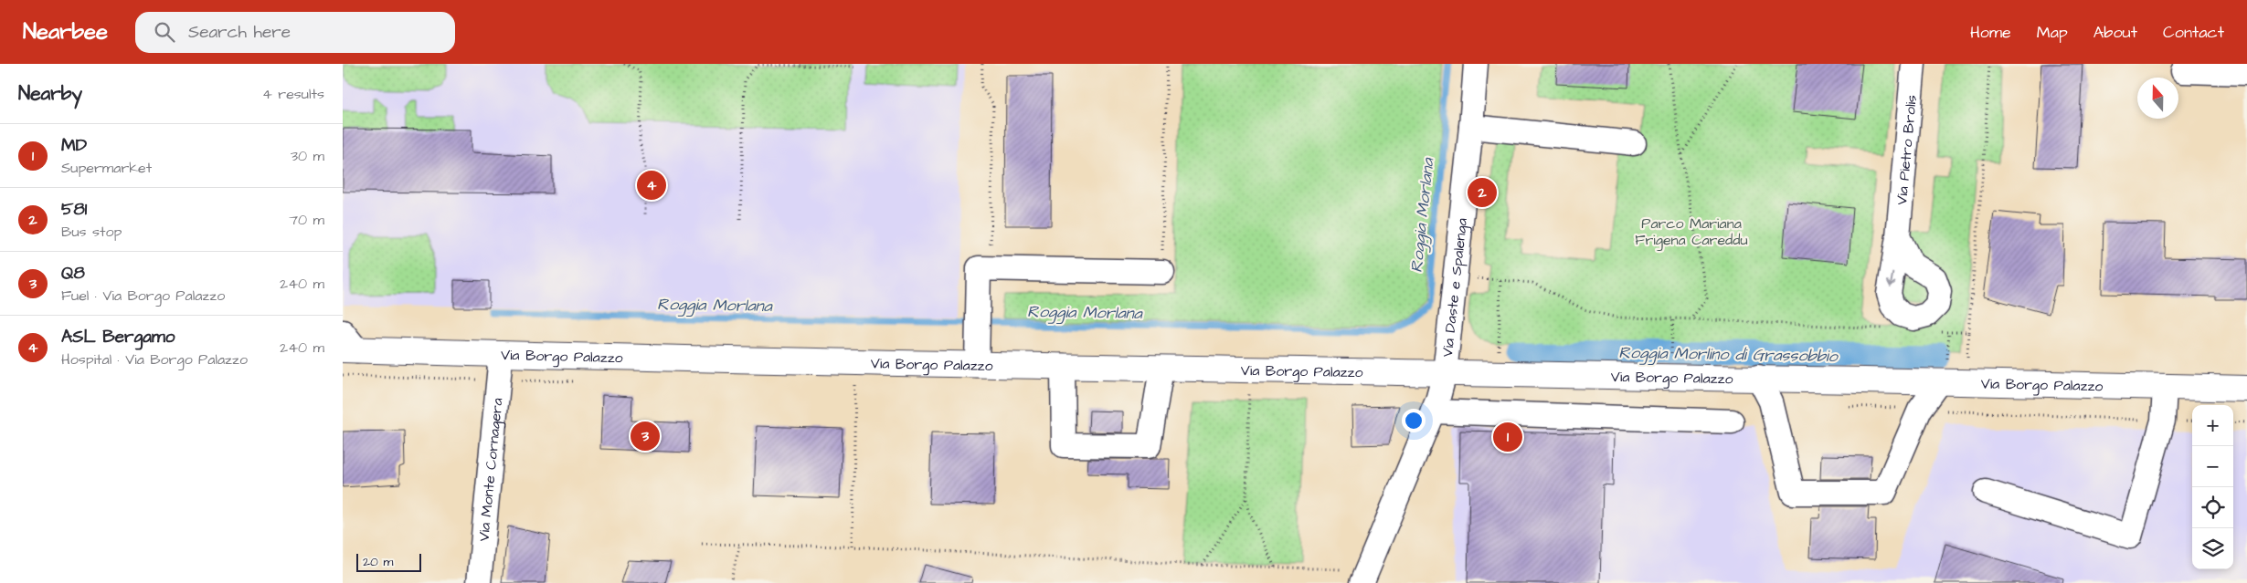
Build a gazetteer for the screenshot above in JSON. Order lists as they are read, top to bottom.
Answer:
{
  "streets": {
    "main road": ["Via Borgo Palazzo"],
    "street": ["Via Pietro Brolis", "Via Daste e Spalenga", "Via Monte Cornagera"]
  },
  "crossings": [
    ["Via Daste e Spalenga", "Via Borgo Palazzo"],
    ["Via Borgo Palazzo", "Via Monte Cornagera"]
  ],
  "water": ["Roggia Morlana", "Roggia Morlino di Grassobbio"],
  "parks": ["Parco Mariana Frigena Careddu"],
  "scale_bar": "20 m",
  "north": "top",
  "page": {
    "header": "Nearbee",
    "search": "Search here",
    "nav": [
      "Home",
      "Map",
      "About",
      "Contact"
    ],
    "heading": ["Nearby", "4 results"],
    "list": [
      {
        "mark": "1",
        "name": "MD",
        "note": "Supermarket",
        "value": "30 m"
      },
      {
        "mark": "2",
        "name": "581",
        "note": "Bus stop",
        "value": "70 m"
      },
      {
        "mark": "3",
        "name": "Q8",
        "note": "Fuel · Via Borgo Palazzo",
        "value": "240 m"
      },
      {
        "mark": "4",
        "name": "ASL Bergamo",
        "note": "Hospital · Via Borgo Palazzo",
        "value": "240 m"
      }
    ],
    "pins": [
      "4",
      "2",
      "3",
      "1"
    ],
    "map_buttons": ["+", "−"],
    "scale": "20 m"
  }
}
